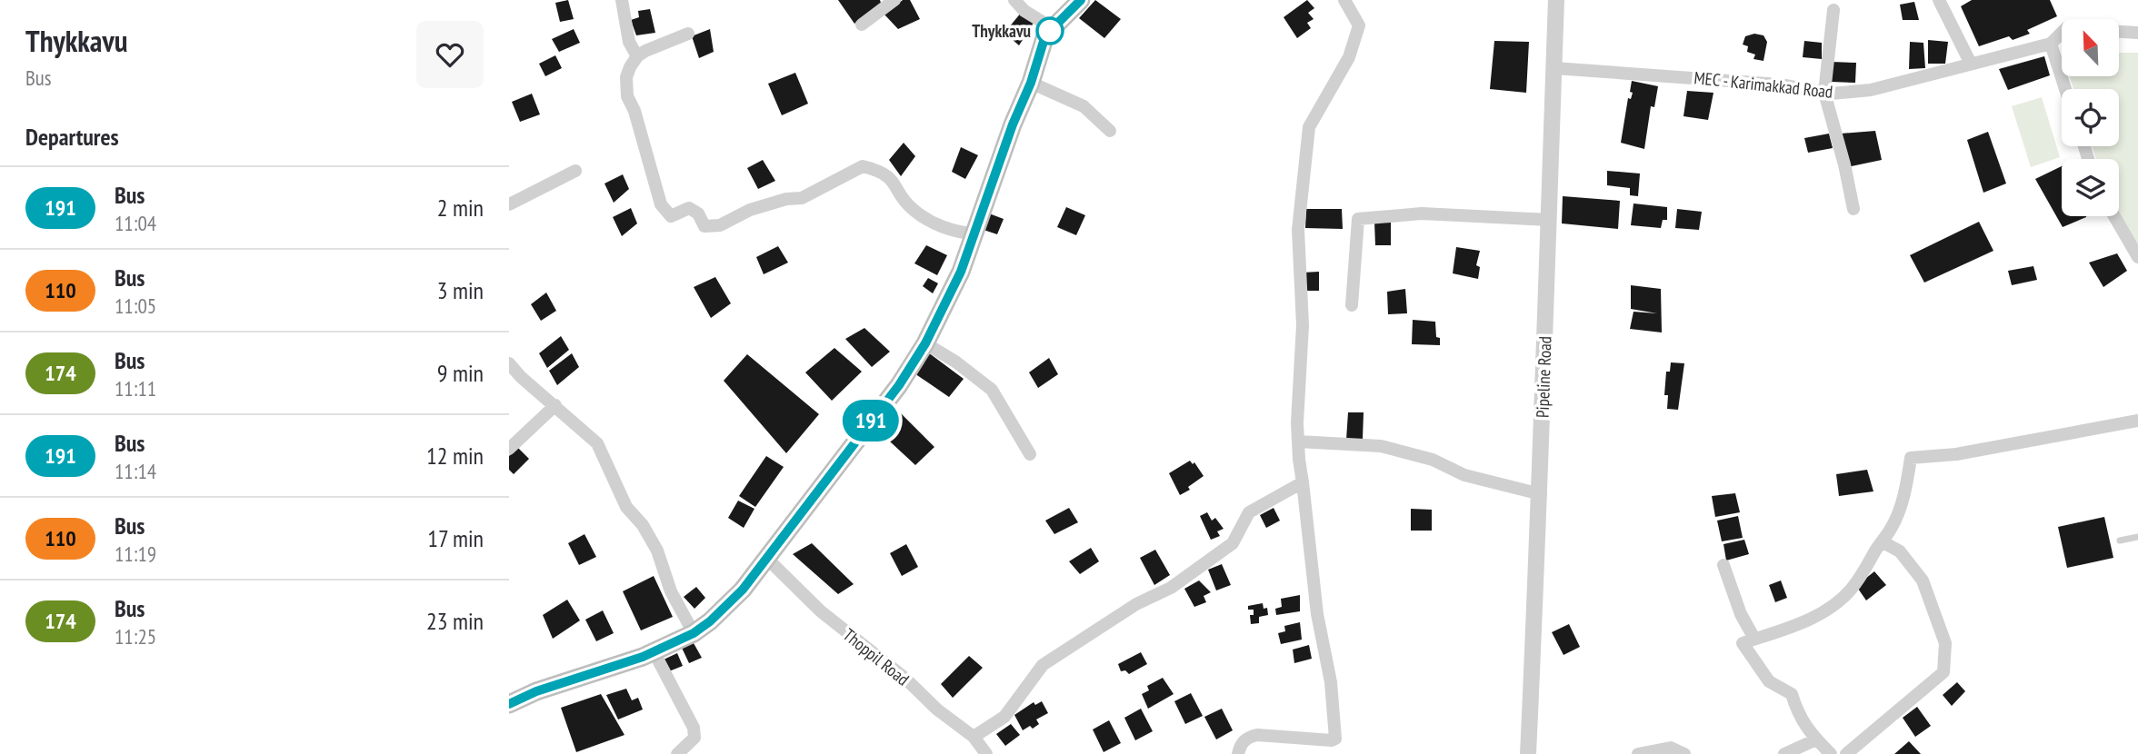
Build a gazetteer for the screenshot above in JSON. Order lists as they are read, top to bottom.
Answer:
{
  "streets": {
    "street": ["MEC - Karimakkad Road", "Pipeline Road", "Thoppil Road"]
  },
  "crossings": [
    ["MEC - Karimakkad Road", "Pipeline Road"]
  ],
  "places": ["Thykkavu"],
  "lines": ["bus line 191"],
  "north": "top left",
  "page": {
    "heading": [
      ["Thykkavu", "Bus"],
      "Departures"
    ],
    "on_map": "191",
    "list": [
      {
        "mark": "191",
        "name": "Bus",
        "note": "11:04",
        "value": "2 min"
      },
      {
        "mark": "110",
        "name": "Bus",
        "note": "11:05",
        "value": "3 min"
      },
      {
        "mark": "174",
        "name": "Bus",
        "note": "11:11",
        "value": "9 min"
      },
      {
        "mark": "191",
        "name": "Bus",
        "note": "11:14",
        "value": "12 min"
      },
      {
        "mark": "110",
        "name": "Bus",
        "note": "11:19",
        "value": "17 min"
      },
      {
        "mark": "174",
        "name": "Bus",
        "note": "11:25",
        "value": "23 min"
      }
    ]
  }
}
